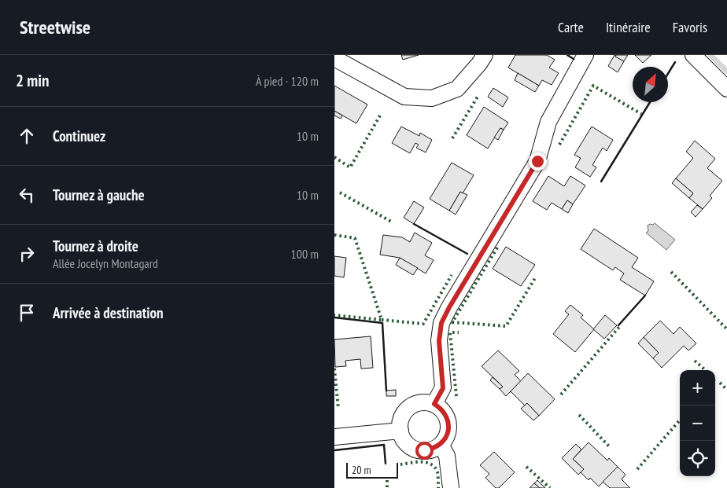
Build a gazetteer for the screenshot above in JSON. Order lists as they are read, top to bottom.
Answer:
{
  "scale_bar": "20 m",
  "north": "top right",
  "page": {
    "header": "Streetwise",
    "nav": ["Carte", "Itinéraire", "Favoris"],
    "heading": ["2 min", "À pied · 120 m"],
    "list": [
      ["Continuez", "10 m"],
      ["Tournez à gauche", "10 m"],
      ["Tournez à droite", "Allée Jocelyn Montagard", "100 m"],
      "Arrivée à destination"
    ],
    "map_buttons": ["+", "−"],
    "scale": "20 m"
  }
}
